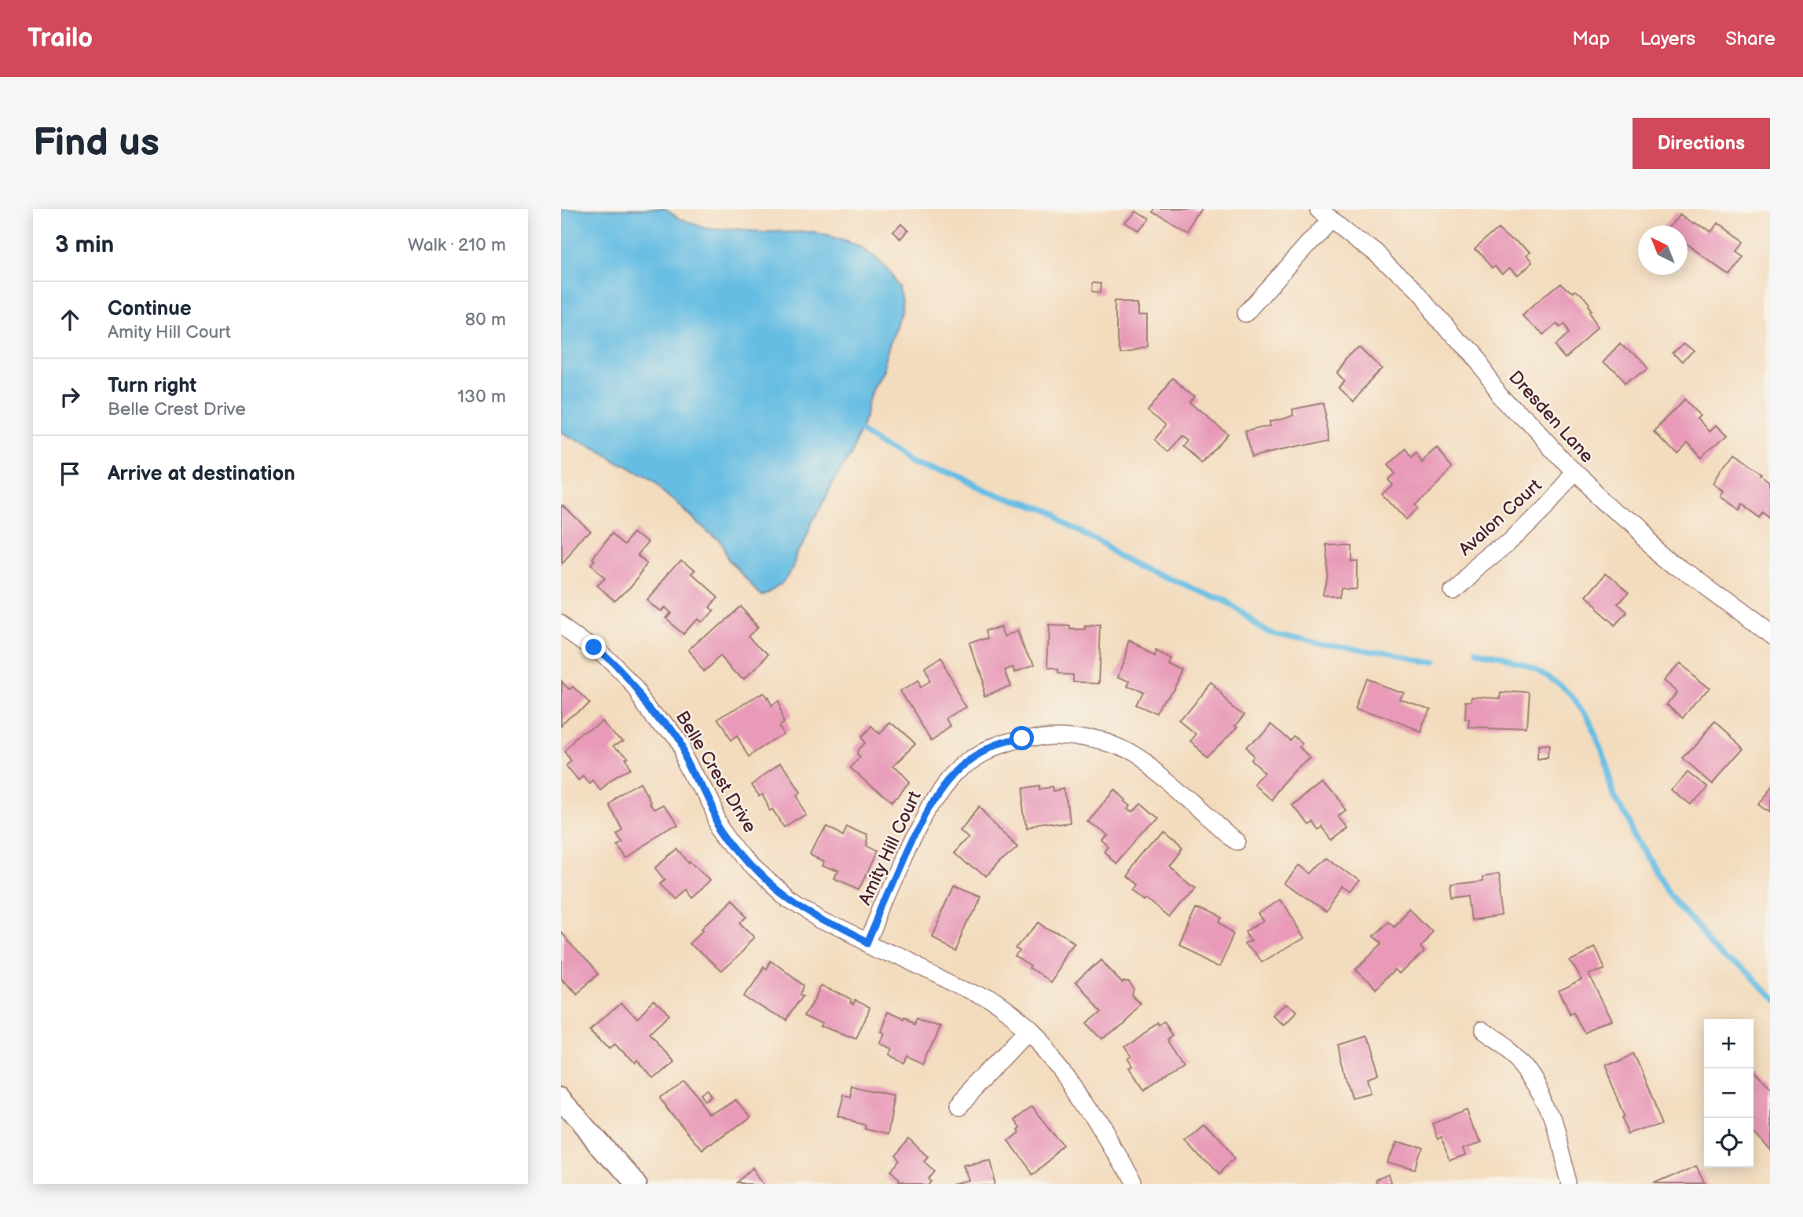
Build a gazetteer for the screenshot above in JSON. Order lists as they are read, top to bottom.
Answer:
{
  "streets": {
    "street": [
      "Dresden Lane",
      "Avalon Court",
      "Belle Crest Drive",
      "Amity Hill Court"
    ]
  },
  "crossings": [
    ["Dresden Lane", "Avalon Court"],
    ["Belle Crest Drive", "Amity Hill Court"]
  ],
  "north": "top left",
  "page": {
    "header": "Trailo",
    "nav": ["Map", "Layers", "Share"],
    "buttons": "Directions",
    "title": "Find us",
    "heading": ["3 min", "Walk · 210 m"],
    "list": [
      ["Continue", "Amity Hill Court", "80 m"],
      ["Turn right", "Belle Crest Drive", "130 m"],
      "Arrive at destination"
    ],
    "map_buttons": ["+", "−"]
  }
}
